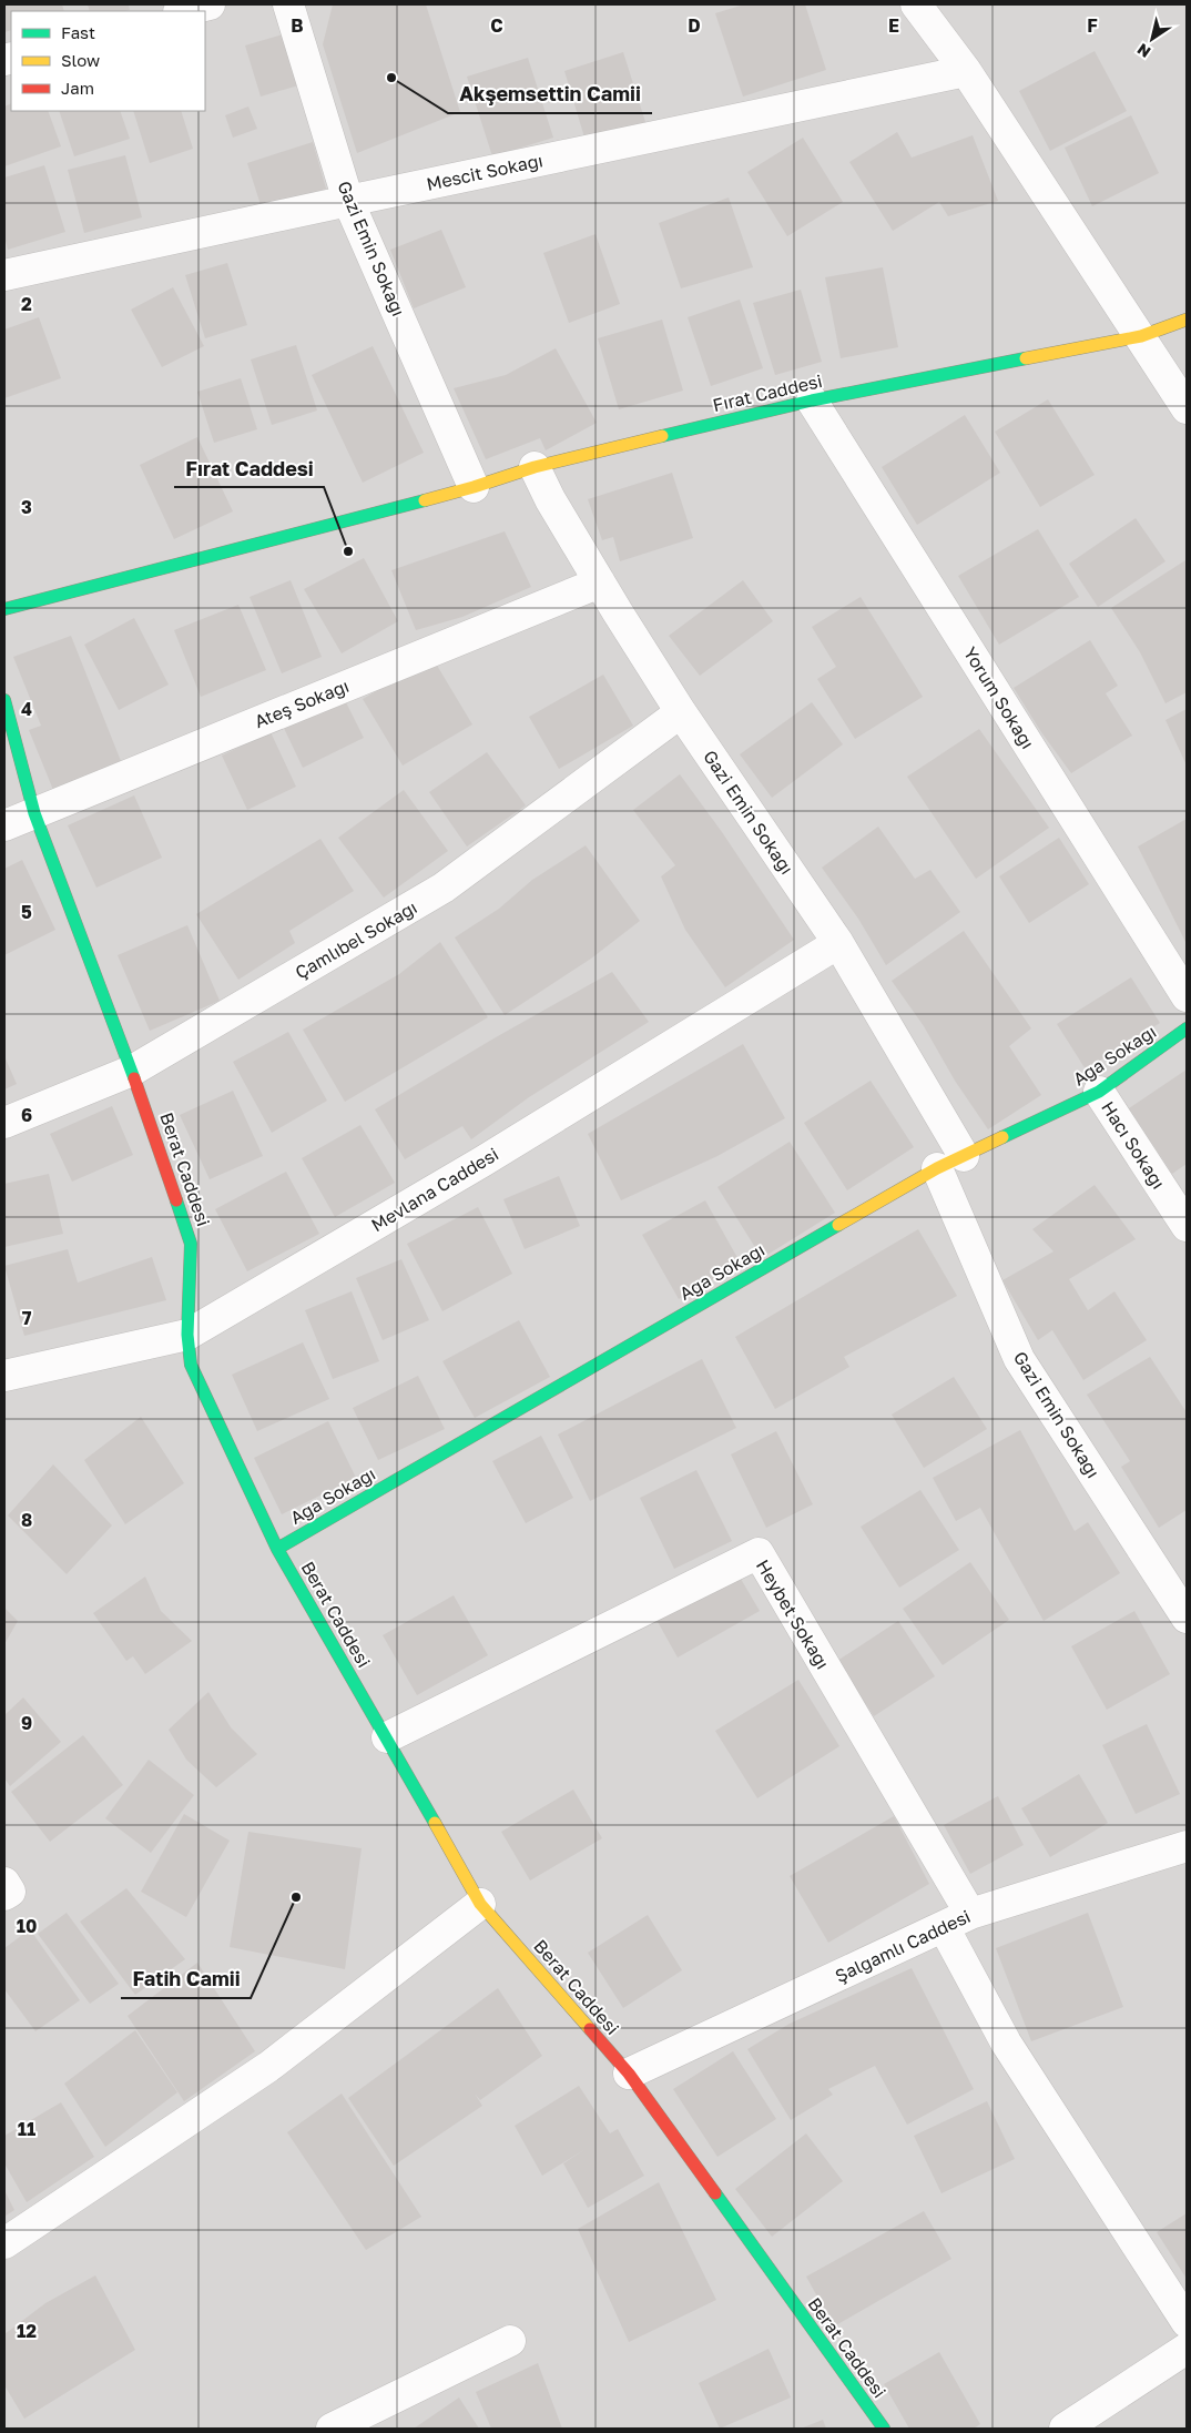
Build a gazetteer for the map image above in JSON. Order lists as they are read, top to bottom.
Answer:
{
  "streets": {
    "street": [
      "Mescit Sokağı",
      "Gazi Emin Sokağı",
      "Fırat Caddesi",
      "Yorum Sokağı",
      "Ateş Sokağı",
      "Çamlıbel Sokağı",
      "Ağa Sokağı",
      "Hacı Sokağı",
      "Berat Caddesi",
      "Mevlana Caddesi",
      "Heybet Sokağı",
      "Şalgamlı Caddesi"
    ]
  },
  "crossings": [
    ["Mescit Sokağı", "Gazi Emin Sokağı"],
    ["Gazi Emin Sokağı", "Fırat Caddesi"],
    ["Gazi Emin Sokağı", "Ateş Sokağı"],
    ["Gazi Emin Sokağı", "Çamlıbel Sokağı"],
    ["Gazi Emin Sokağı", "Ağa Sokağı"],
    ["Gazi Emin Sokağı", "Mevlana Caddesi"],
    ["Fırat Caddesi", "Yorum Sokağı"],
    ["Ateş Sokağı", "Berat Caddesi"],
    ["Çamlıbel Sokağı", "Berat Caddesi"],
    ["Ağa Sokağı", "Hacı Sokağı"],
    ["Ağa Sokağı", "Berat Caddesi"],
    ["Berat Caddesi", "Mevlana Caddesi"],
    ["Berat Caddesi", "Heybet Sokağı"],
    ["Berat Caddesi", "Şalgamlı Caddesi"],
    ["Heybet Sokağı", "Şalgamlı Caddesi"]
  ],
  "places": ["Akşemsettin Camii", "Fırat Caddesi", "Fatih Camii"],
  "legend": ["Fast", "Slow", "Jam"],
  "north": "bottom left",
  "grid": {
    "columns": [
      "B",
      "C",
      "D",
      "E",
      "F"
    ],
    "rows": [
      "2",
      "3",
      "4",
      "5",
      "6",
      "7",
      "8",
      "9",
      "10",
      "11",
      "12"
    ]
  }
}
